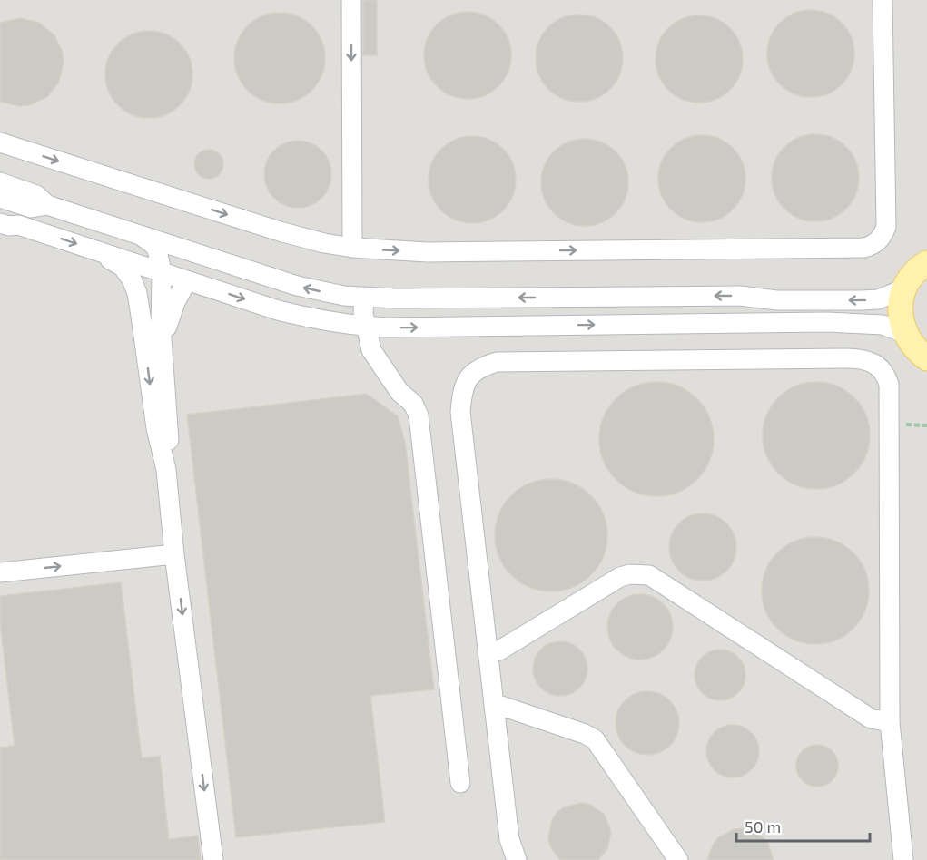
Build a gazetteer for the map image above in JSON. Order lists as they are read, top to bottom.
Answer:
{
  "scale_bar": "50 m"
}
